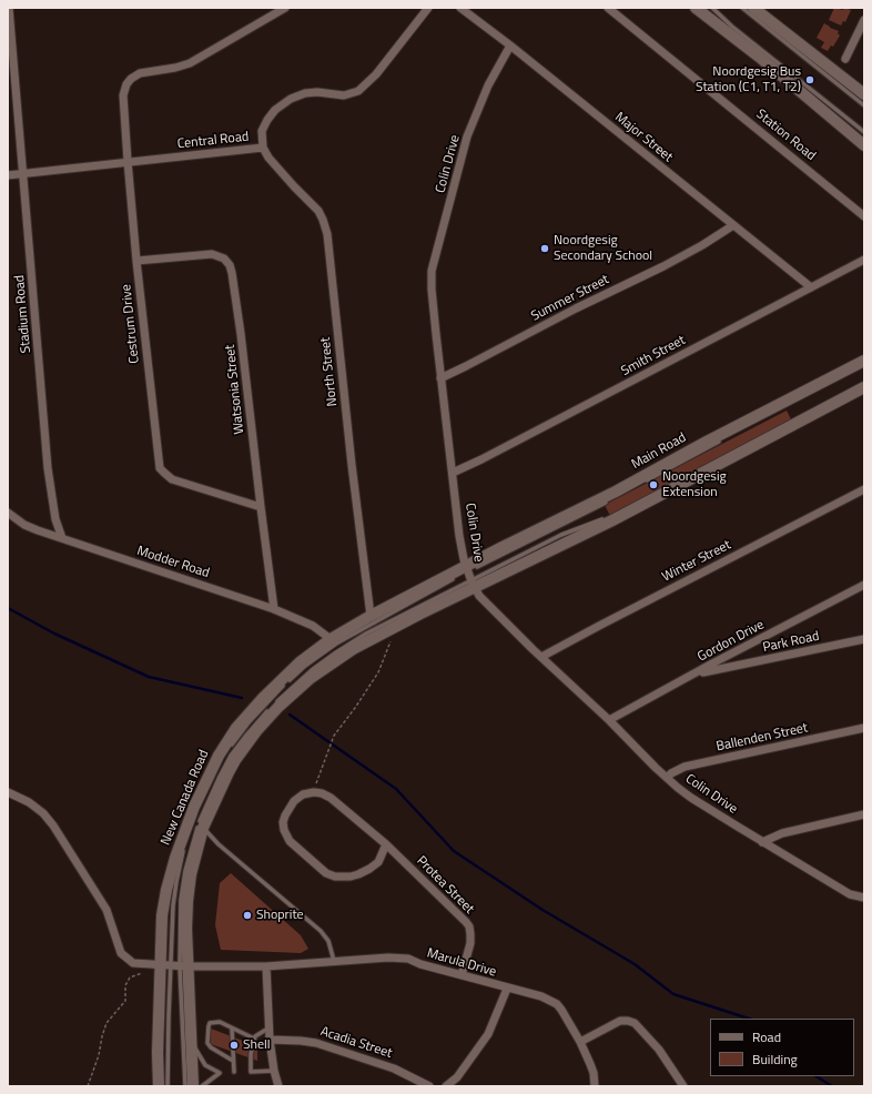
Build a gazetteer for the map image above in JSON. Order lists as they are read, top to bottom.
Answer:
{
  "streets": {
    "main road": ["Main Road", "New Canada Road"],
    "street": [
      "Station Road",
      "Major Street",
      "Central Road",
      "Colin Drive",
      "Summer Street",
      "Stadium Road",
      "Cestrum Drive",
      "Smith Street",
      "North Street",
      "Watsonia Street",
      "Winter Street",
      "Modder Road",
      "Gordon Drive",
      "Park Road",
      "Ballenden Street",
      "Protea Street",
      "Marula Drive",
      "Acadia Street"
    ]
  },
  "crossings": [
    ["Major Street", "Colin Drive"],
    ["Major Street", "Summer Street"],
    ["Major Street", "Smith Street"],
    ["Central Road", "Stadium Road"],
    ["Central Road", "Cestrum Drive"],
    ["Central Road", "North Street"],
    ["Colin Drive", "Summer Street"],
    ["Colin Drive", "Smith Street"],
    ["Colin Drive", "Main Road"],
    ["Colin Drive", "Winter Street"],
    ["Colin Drive", "Gordon Drive"],
    ["Colin Drive", "Ballenden Street"],
    ["Colin Drive", "New Canada Road"],
    ["Stadium Road", "Modder Road"],
    ["Cestrum Drive", "Watsonia Street"],
    ["North Street", "New Canada Road"],
    ["Watsonia Street", "Modder Road"],
    ["Main Road", "New Canada Road"],
    ["Modder Road", "New Canada Road"],
    ["Gordon Drive", "Park Road"],
    ["New Canada Road", "Marula Drive"],
    ["Protea Street", "Marula Drive"]
  ],
  "places": [
    "Noordgesig Bus Station (C1, T1, T2)",
    "Noordgesig Secondary School",
    "Noordgesig Extension",
    "Shoprite",
    "Shell"
  ],
  "legend": ["Road", "Building"]
}
